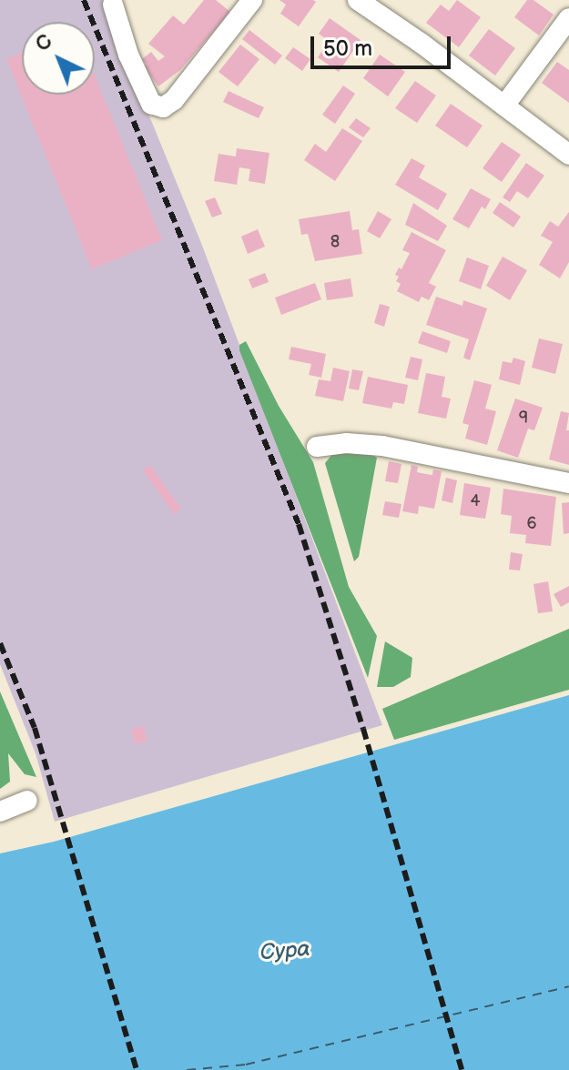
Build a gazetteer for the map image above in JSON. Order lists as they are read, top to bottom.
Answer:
{
  "water": ["Сура"],
  "house_numbers": [
    "8",
    "9",
    "4",
    "6"
  ],
  "scale_bar": "50 m",
  "north": "top left"
}
